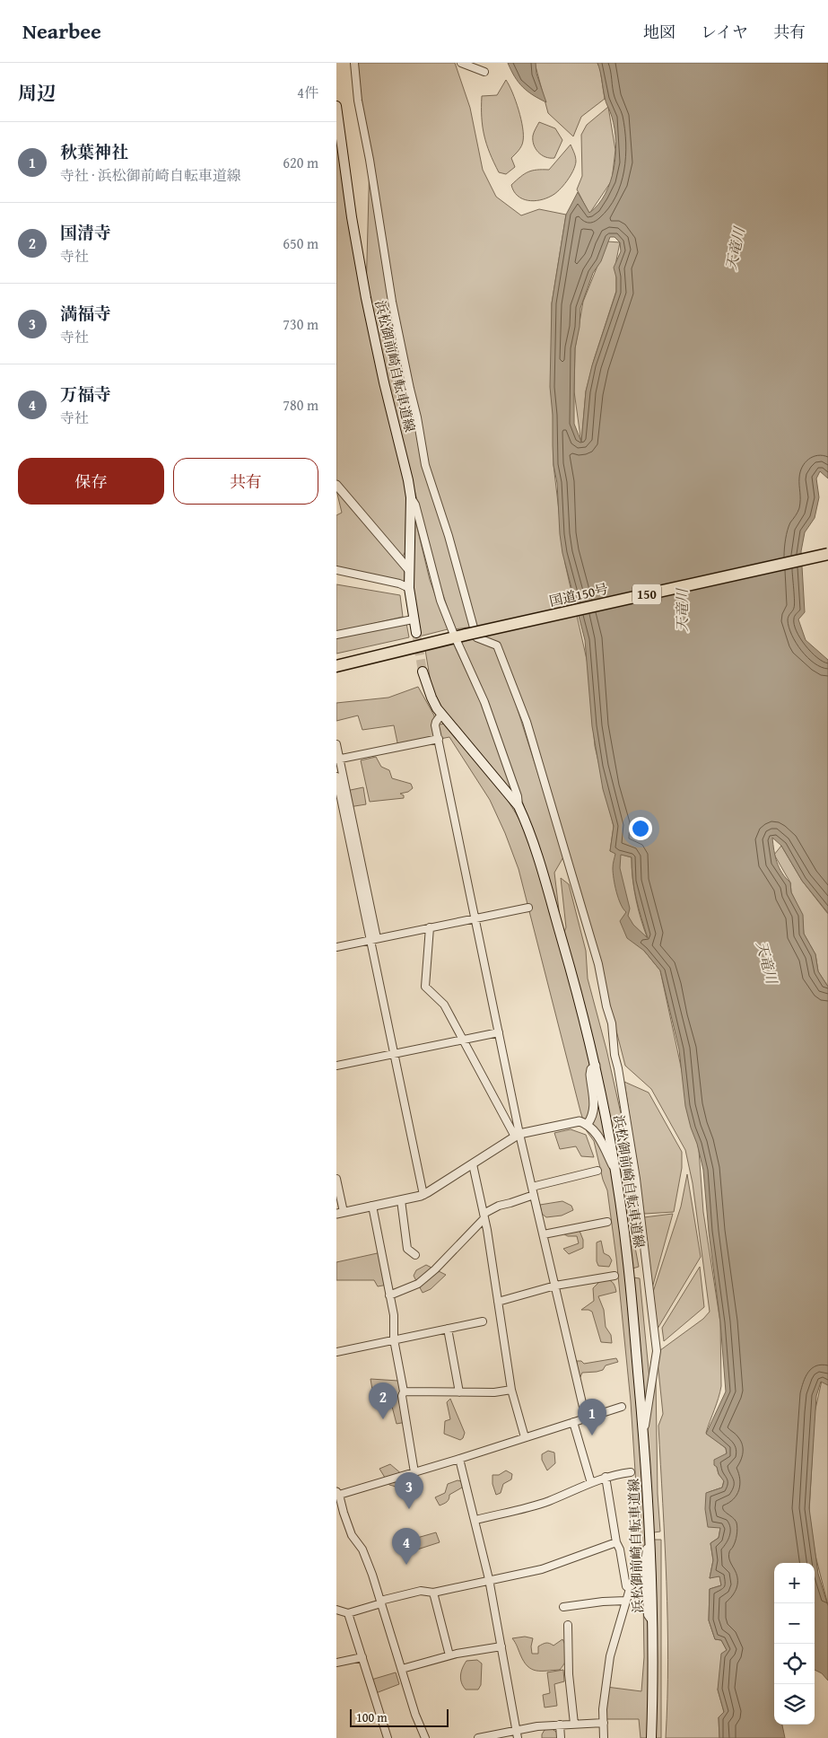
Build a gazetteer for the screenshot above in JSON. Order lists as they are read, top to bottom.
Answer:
{
  "streets": {
    "highway": ["150", "国道150号"],
    "main road": ["浜松御前崎自転車道線"]
  },
  "water": ["天竜川"],
  "scale_bar": "100 m",
  "page": {
    "header": "Nearbee",
    "nav": ["地図", "レイヤ", "共有"],
    "heading": ["周辺", "4件"],
    "list": [
      {
        "mark": "1",
        "name": "秋葉神社",
        "note": "寺社 · 浜松御前崎自転車道線",
        "value": "620 m"
      },
      {
        "mark": "2",
        "name": "国清寺",
        "note": "寺社",
        "value": "650 m"
      },
      {
        "mark": "3",
        "name": "満福寺",
        "note": "寺社",
        "value": "730 m"
      },
      {
        "mark": "4",
        "name": "万福寺",
        "note": "寺社",
        "value": "780 m"
      }
    ],
    "buttons": ["保存", "共有"],
    "pins": [
      "2",
      "1",
      "3",
      "4"
    ],
    "map_buttons": ["+", "−"],
    "scale": "100 m"
  }
}
